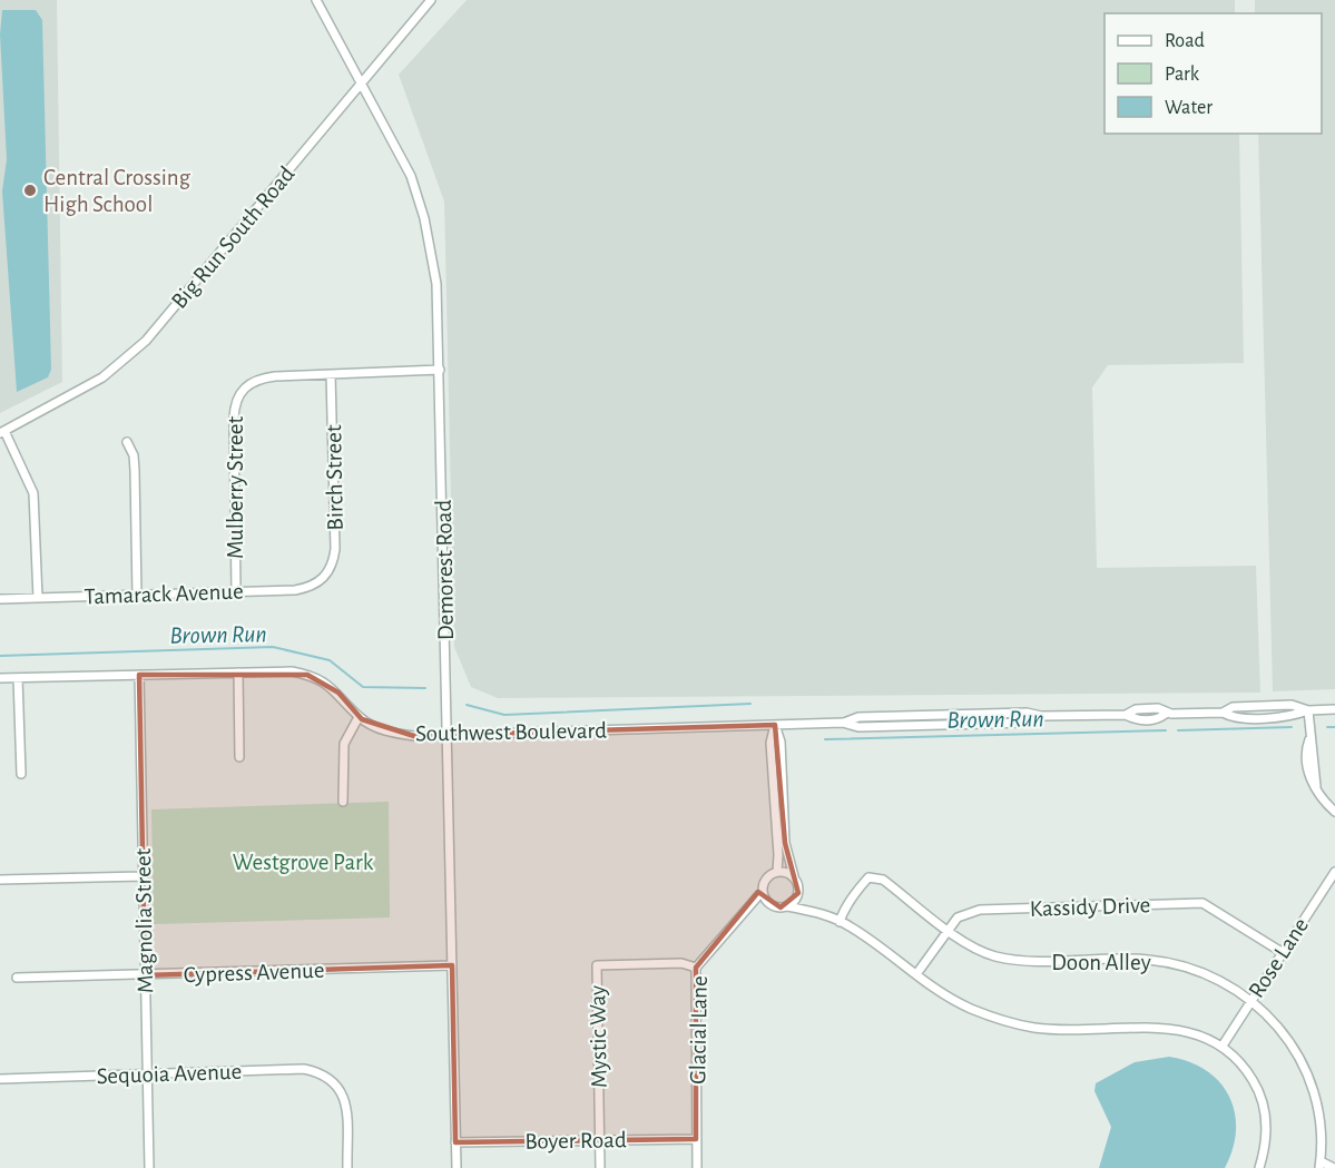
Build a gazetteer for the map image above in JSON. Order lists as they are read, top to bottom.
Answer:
{
  "streets": {
    "street": [
      "Big Run South Road",
      "Birch Street",
      "Mulberry Street",
      "Demorest Road",
      "Tamarack Avenue",
      "Southwest Boulevard",
      "Kassidy Drive",
      "Magnolia Street",
      "Rose Lane",
      "Doon Alley",
      "Cypress Avenue",
      "Glacial Lane",
      "Mystic Way",
      "Sequoia Avenue",
      "Boyer Road"
    ]
  },
  "crossings": [
    ["Big Run South Road", "Demorest Road"],
    ["Birch Street", "Mulberry Street"],
    ["Birch Street", "Tamarack Avenue"],
    ["Mulberry Street", "Tamarack Avenue"],
    ["Demorest Road", "Southwest Boulevard"],
    ["Demorest Road", "Cypress Avenue"],
    ["Demorest Road", "Boyer Road"],
    ["Southwest Boulevard", "Magnolia Street"],
    ["Kassidy Drive", "Rose Lane"],
    ["Kassidy Drive", "Doon Alley"],
    ["Magnolia Street", "Cypress Avenue"],
    ["Magnolia Street", "Sequoia Avenue"],
    ["Rose Lane", "Doon Alley"],
    ["Glacial Lane", "Mystic Way"],
    ["Glacial Lane", "Boyer Road"],
    ["Mystic Way", "Boyer Road"]
  ],
  "water": ["Brown Run"],
  "parks": ["Westgrove Park"],
  "places": ["Central Crossing High School"],
  "legend": ["Road", "Park", "Water"]
}
